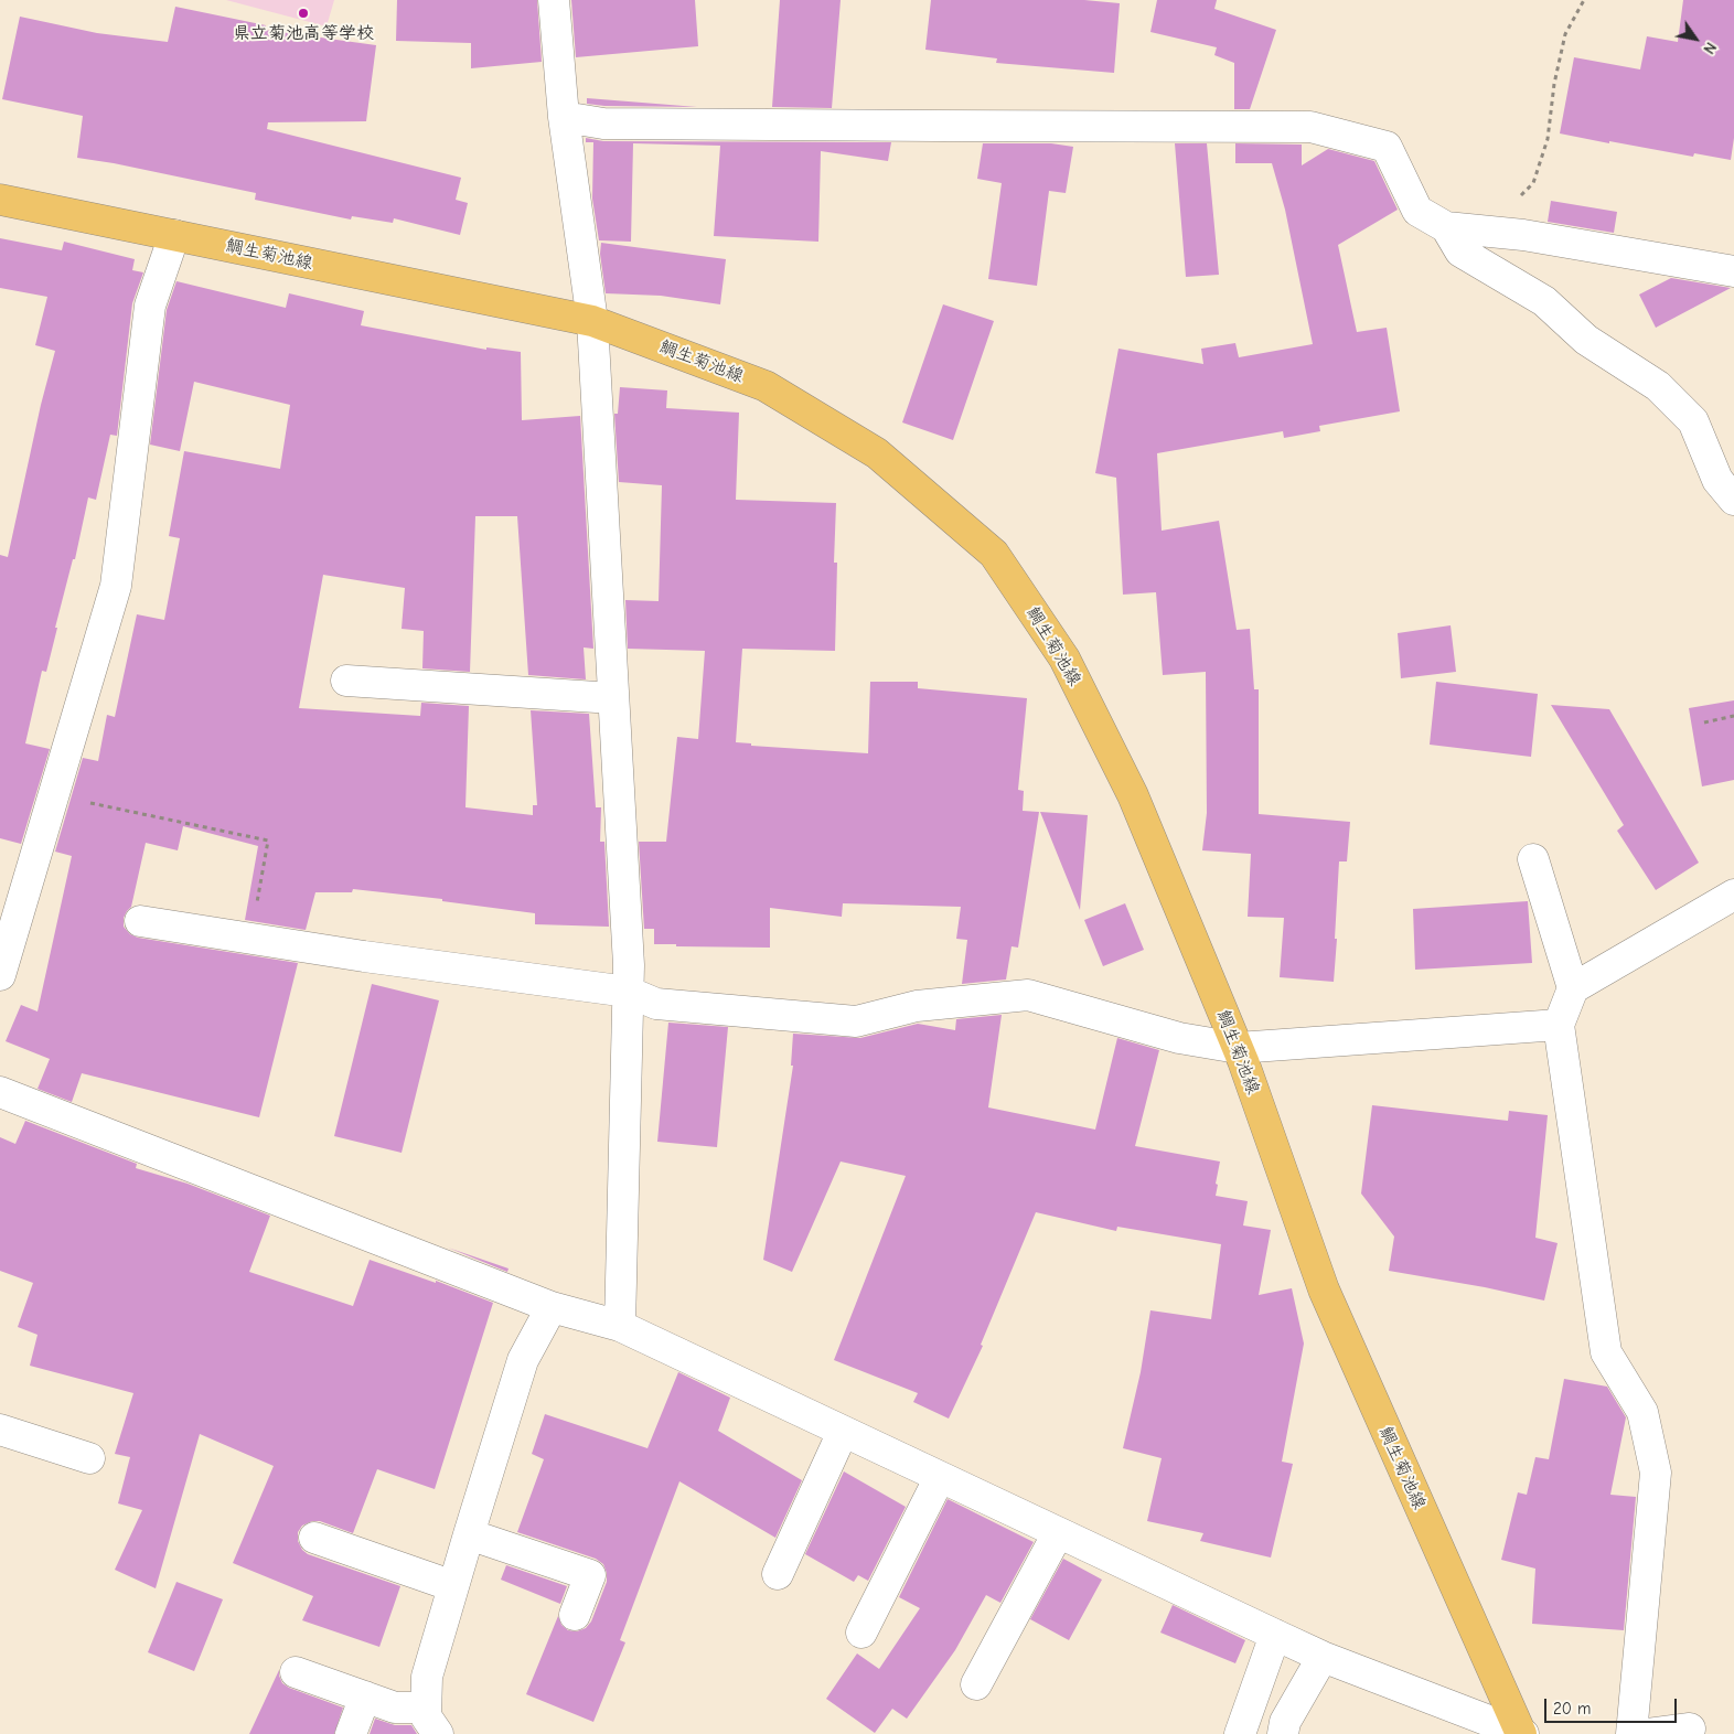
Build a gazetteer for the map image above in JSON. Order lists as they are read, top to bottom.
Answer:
{
  "streets": {
    "main road": ["鯛生菊池線"]
  },
  "places": ["県立菊池高等学校"],
  "scale_bar": "20 m",
  "north": "bottom right"
}
